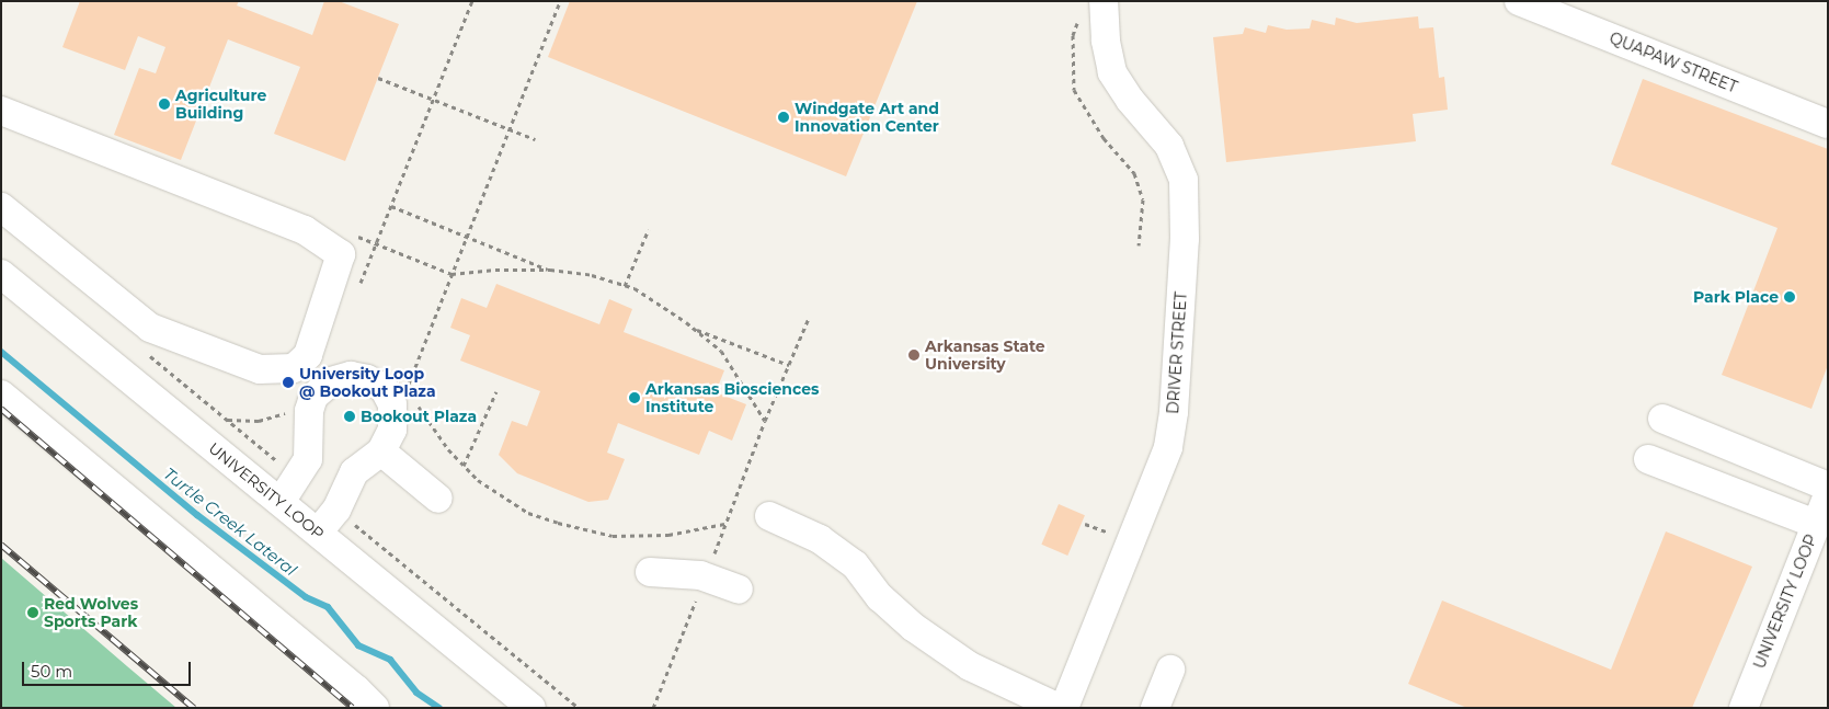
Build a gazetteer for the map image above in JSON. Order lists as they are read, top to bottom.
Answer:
{
  "streets": {
    "street": ["QUAPAW STREET", "DRIVER STREET", "UNIVERSITY LOOP"]
  },
  "water": ["Turtle Creek Lateral"],
  "places": [
    "Agriculture Building",
    "Windgate Art and Innovation Center",
    "Park Place",
    "Arkansas State University",
    "University Loop @ Bookout Plaza",
    "Arkansas Biosciences Institute",
    "Bookout Plaza",
    "Red Wolves Sports Park"
  ],
  "scale_bar": "50 m"
}
